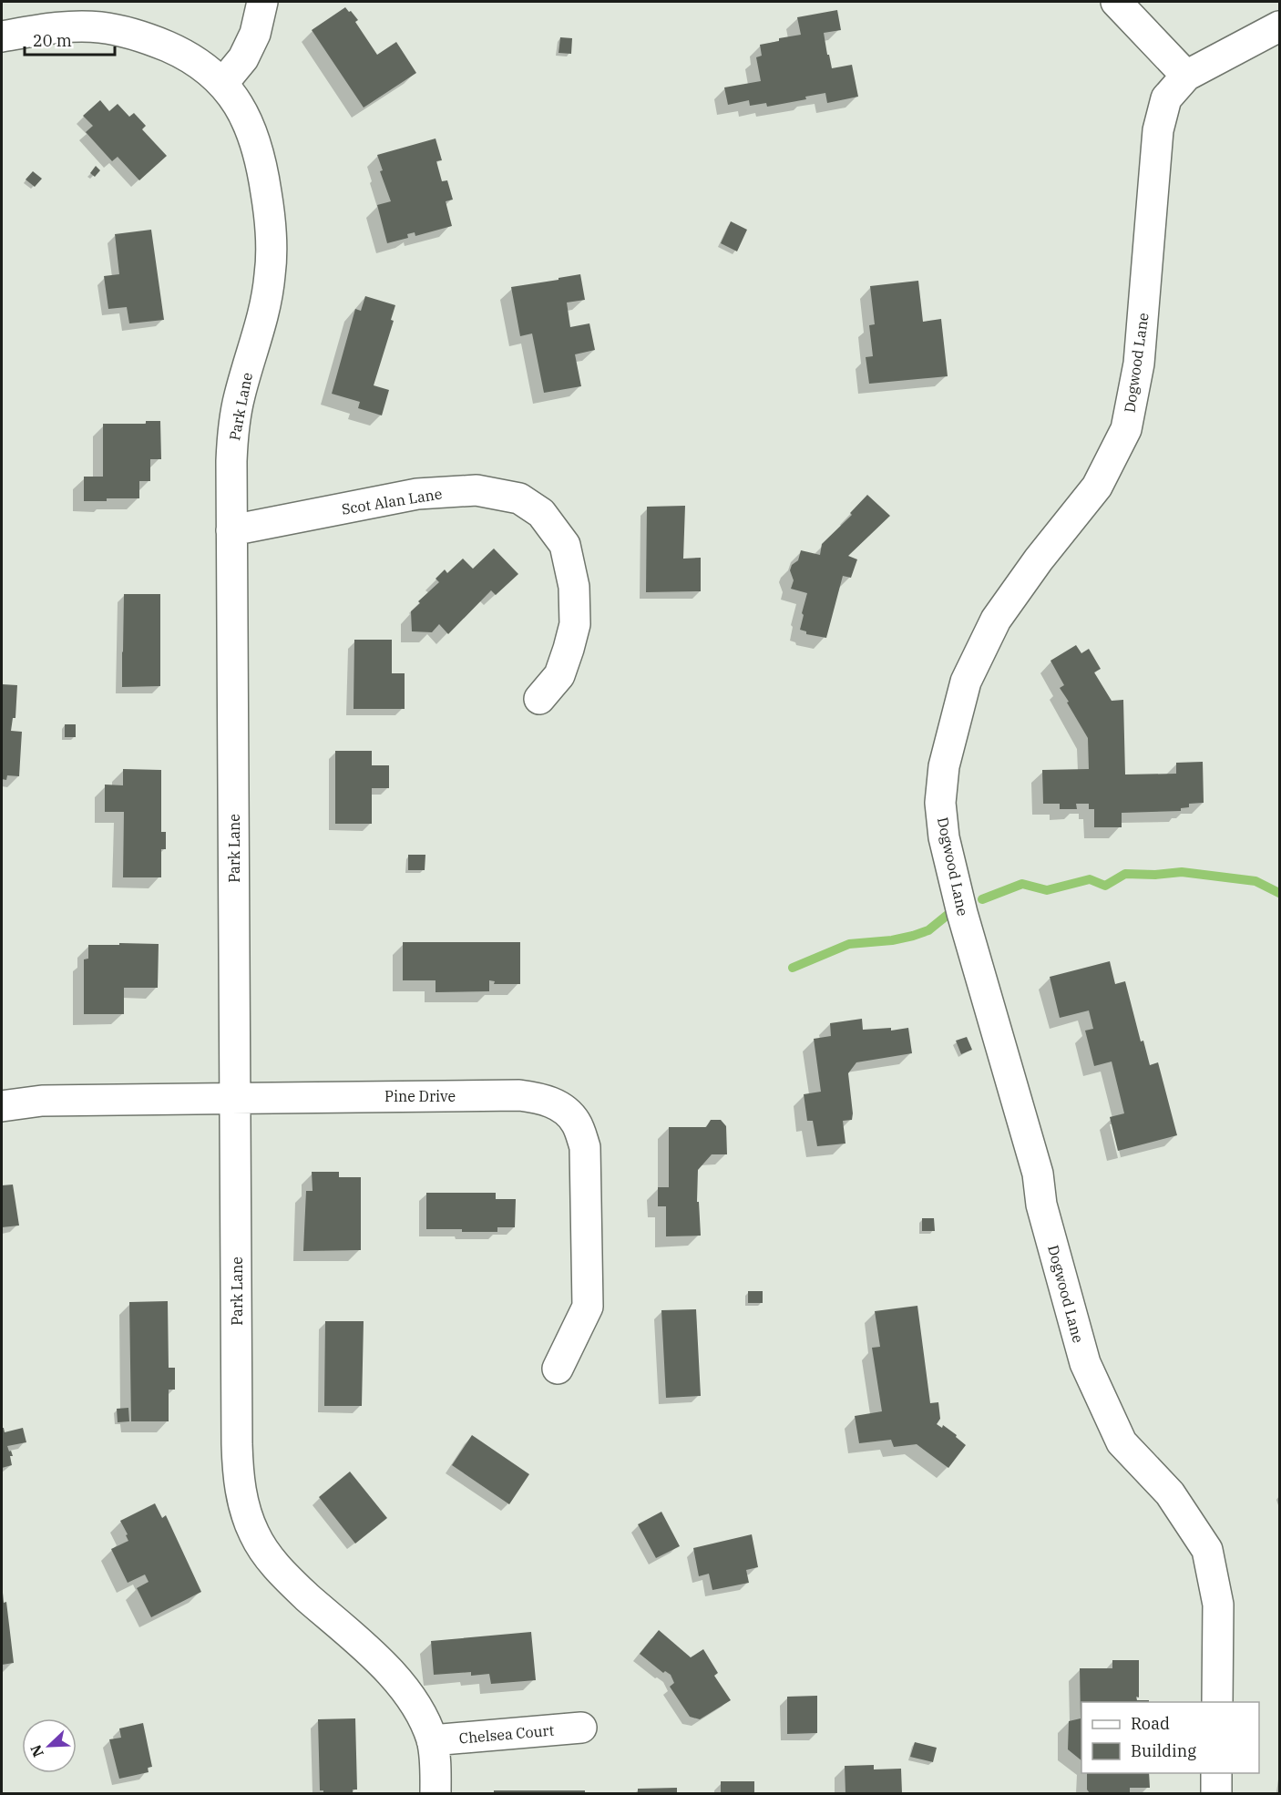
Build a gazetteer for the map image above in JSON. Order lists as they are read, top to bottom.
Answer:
{
  "streets": {
    "street": [
      "Dogwood Lane",
      "Park Lane",
      "Scot Alan Lane",
      "Pine Drive",
      "Chelsea Court"
    ]
  },
  "crossings": [
    ["Park Lane", "Scot Alan Lane"],
    ["Park Lane", "Pine Drive"],
    ["Park Lane", "Chelsea Court"]
  ],
  "legend": ["Road", "Building"],
  "scale_bar": "20 m",
  "north": "bottom left"
}
